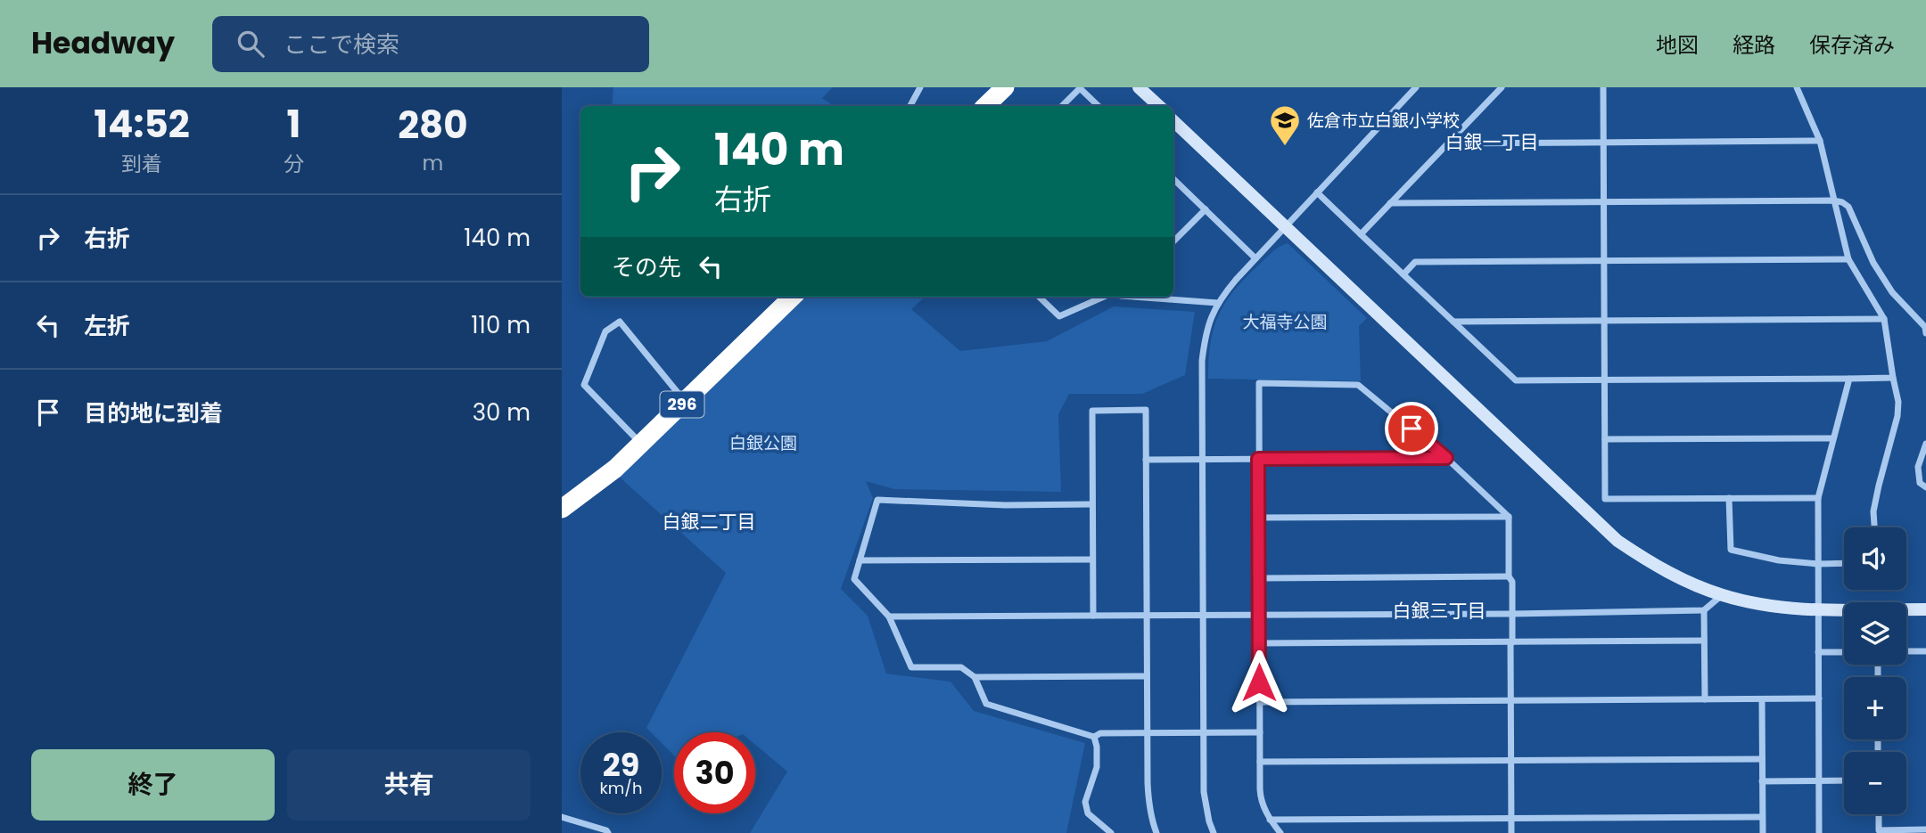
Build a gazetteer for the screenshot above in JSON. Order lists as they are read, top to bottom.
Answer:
{
  "streets": {
    "highway": ["296"]
  },
  "districts": ["白銀一丁目", "白銀二丁目", "白銀三丁目"],
  "parks": ["大福寺公園", "白銀公園"],
  "places": {
    "school or university": ["佐倉市立白銀小学校"]
  },
  "page": {
    "header": "Headway",
    "search": "ここで検索",
    "nav": ["地図", "経路", "保存済み"],
    "eta": [
      "14:52",
      "到着",
      "1",
      "分",
      "280",
      "m"
    ],
    "turn": ["140 m", "右折"],
    "list": [
      {
        "name": "右折",
        "value": "140 m"
      },
      {
        "name": "左折",
        "value": "110 m"
      },
      {
        "name": "目的地に到着",
        "value": "30 m"
      }
    ],
    "then": "その先",
    "map_buttons": ["+", "−"],
    "speed": "29 km/h",
    "limit": "30",
    "buttons": ["終了", "共有"]
  }
}
